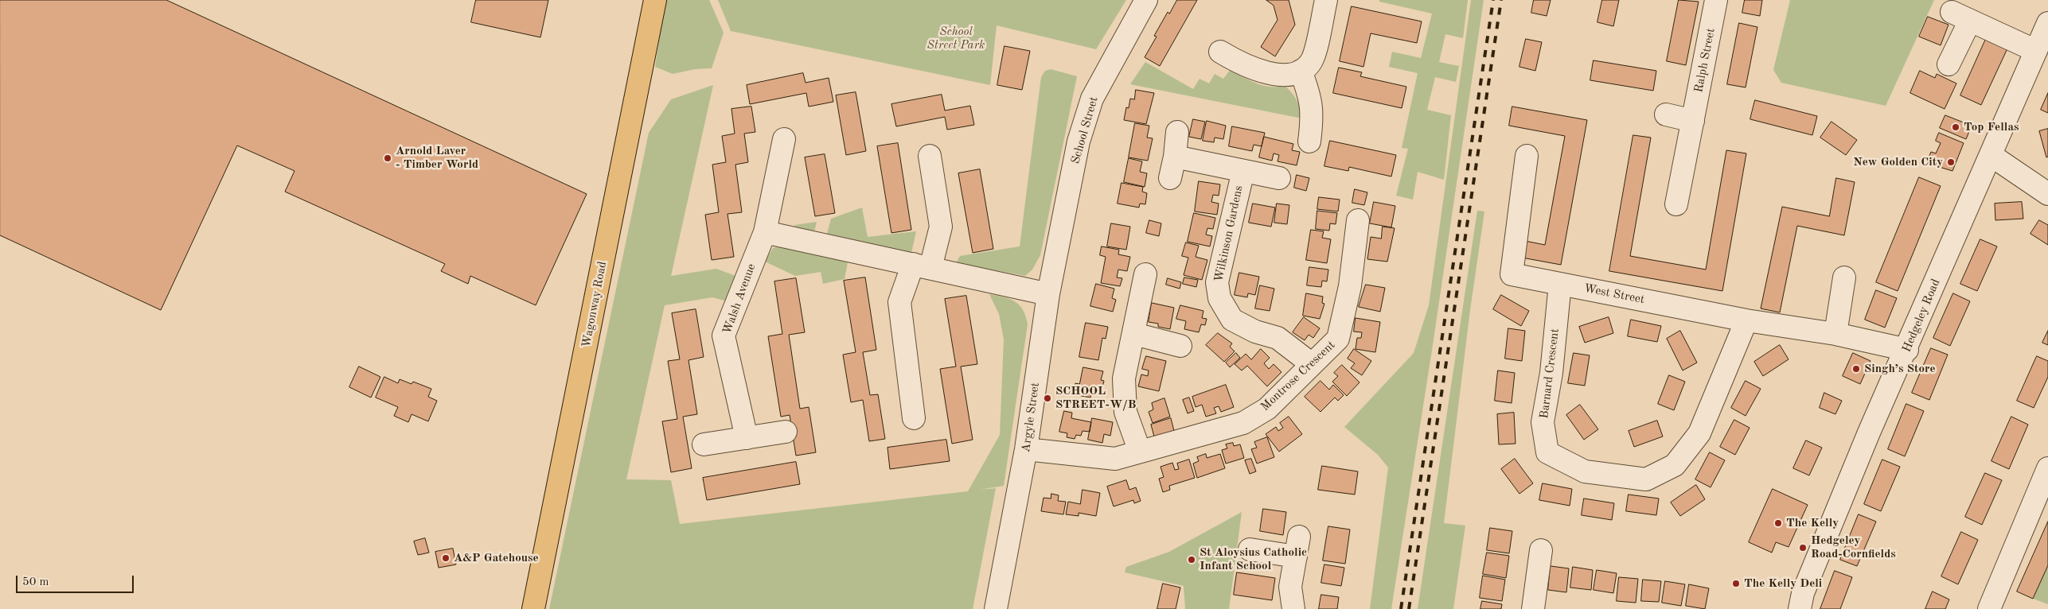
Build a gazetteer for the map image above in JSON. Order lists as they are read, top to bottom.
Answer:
{
  "streets": {
    "main road": ["Wagonway Road"],
    "street": [
      "Ralph Street",
      "School Street",
      "Wilkinson Gardens",
      "West Street",
      "Walsh Avenue",
      "Hedgeley Road",
      "Barnard Crescent",
      "Montrose Crescent",
      "Argyle Street"
    ]
  },
  "crossings": [
    ["School Street", "Argyle Street"],
    ["Wilkinson Gardens", "Montrose Crescent"],
    ["West Street", "Hedgeley Road"],
    ["West Street", "Barnard Crescent"],
    ["Montrose Crescent", "Argyle Street"]
  ],
  "parks": ["School Street Park"],
  "places": [
    "Top Fellas",
    "Arnold Laver - Timber World",
    "New Golden City",
    "Singh’s Store",
    "SCHOOL STREET-W/B",
    "The Kelly",
    "Hedgeley Road-Cornfields",
    "A&P Gatehouse",
    "St Aloysius Catholic Infant School",
    "The Kelly Deli"
  ],
  "scale_bar": "50 m"
}
